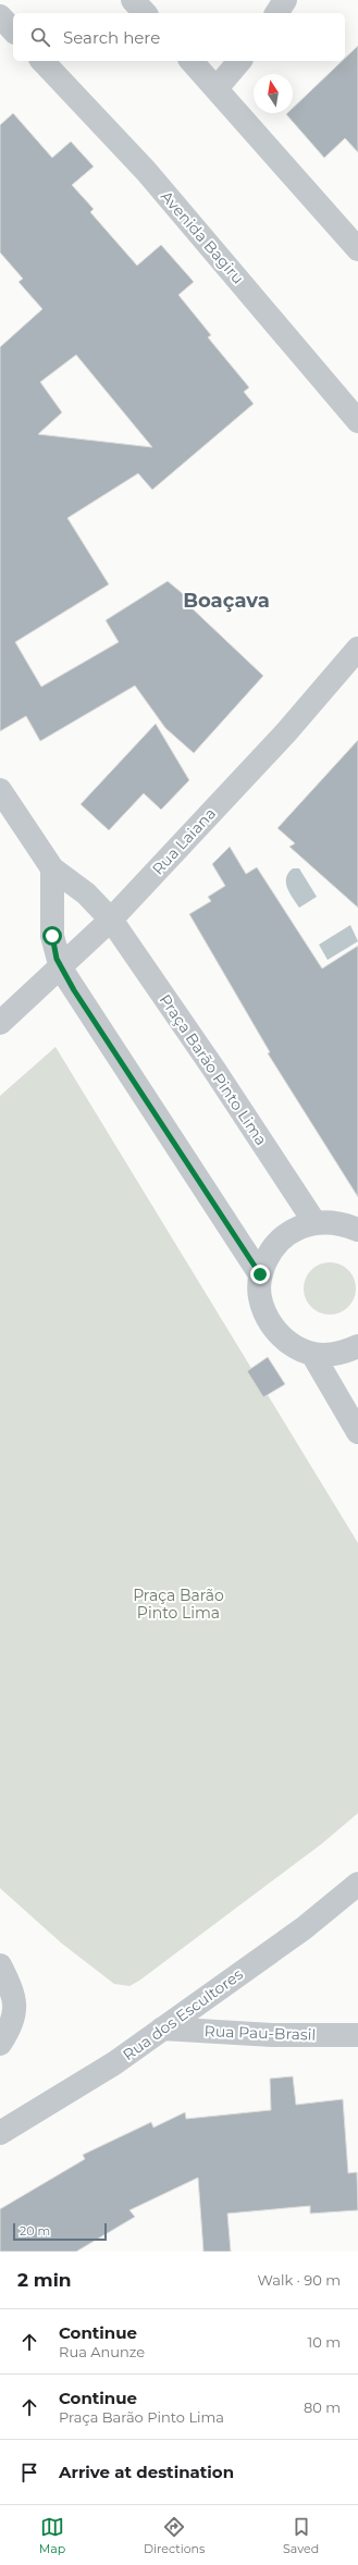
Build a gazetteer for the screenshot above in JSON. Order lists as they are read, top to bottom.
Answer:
{
  "streets": {
    "street": [
      "Avenida Bagiru",
      "Rua Laiana",
      "Praça Barão Pinto Lima",
      "Rua dos Escultores",
      "Rua Pau-Brasil"
    ]
  },
  "crossings": [
    ["Rua Laiana", "Praça Barão Pinto Lima"],
    ["Rua dos Escultores", "Rua Pau-Brasil"]
  ],
  "districts": ["Boaçava"],
  "parks": ["Praça Barão Pinto Lima"],
  "scale_bar": "20 m",
  "north": "top",
  "page": {
    "search": "Search here",
    "scale": "20 m",
    "heading": ["2 min", "Walk · 90 m"],
    "list": [
      ["Continue", "Rua Anunze", "10 m"],
      ["Continue", "Praça Barão Pinto Lima", "80 m"],
      "Arrive at destination"
    ],
    "nav": ["Map", "Directions", "Saved"]
  }
}
